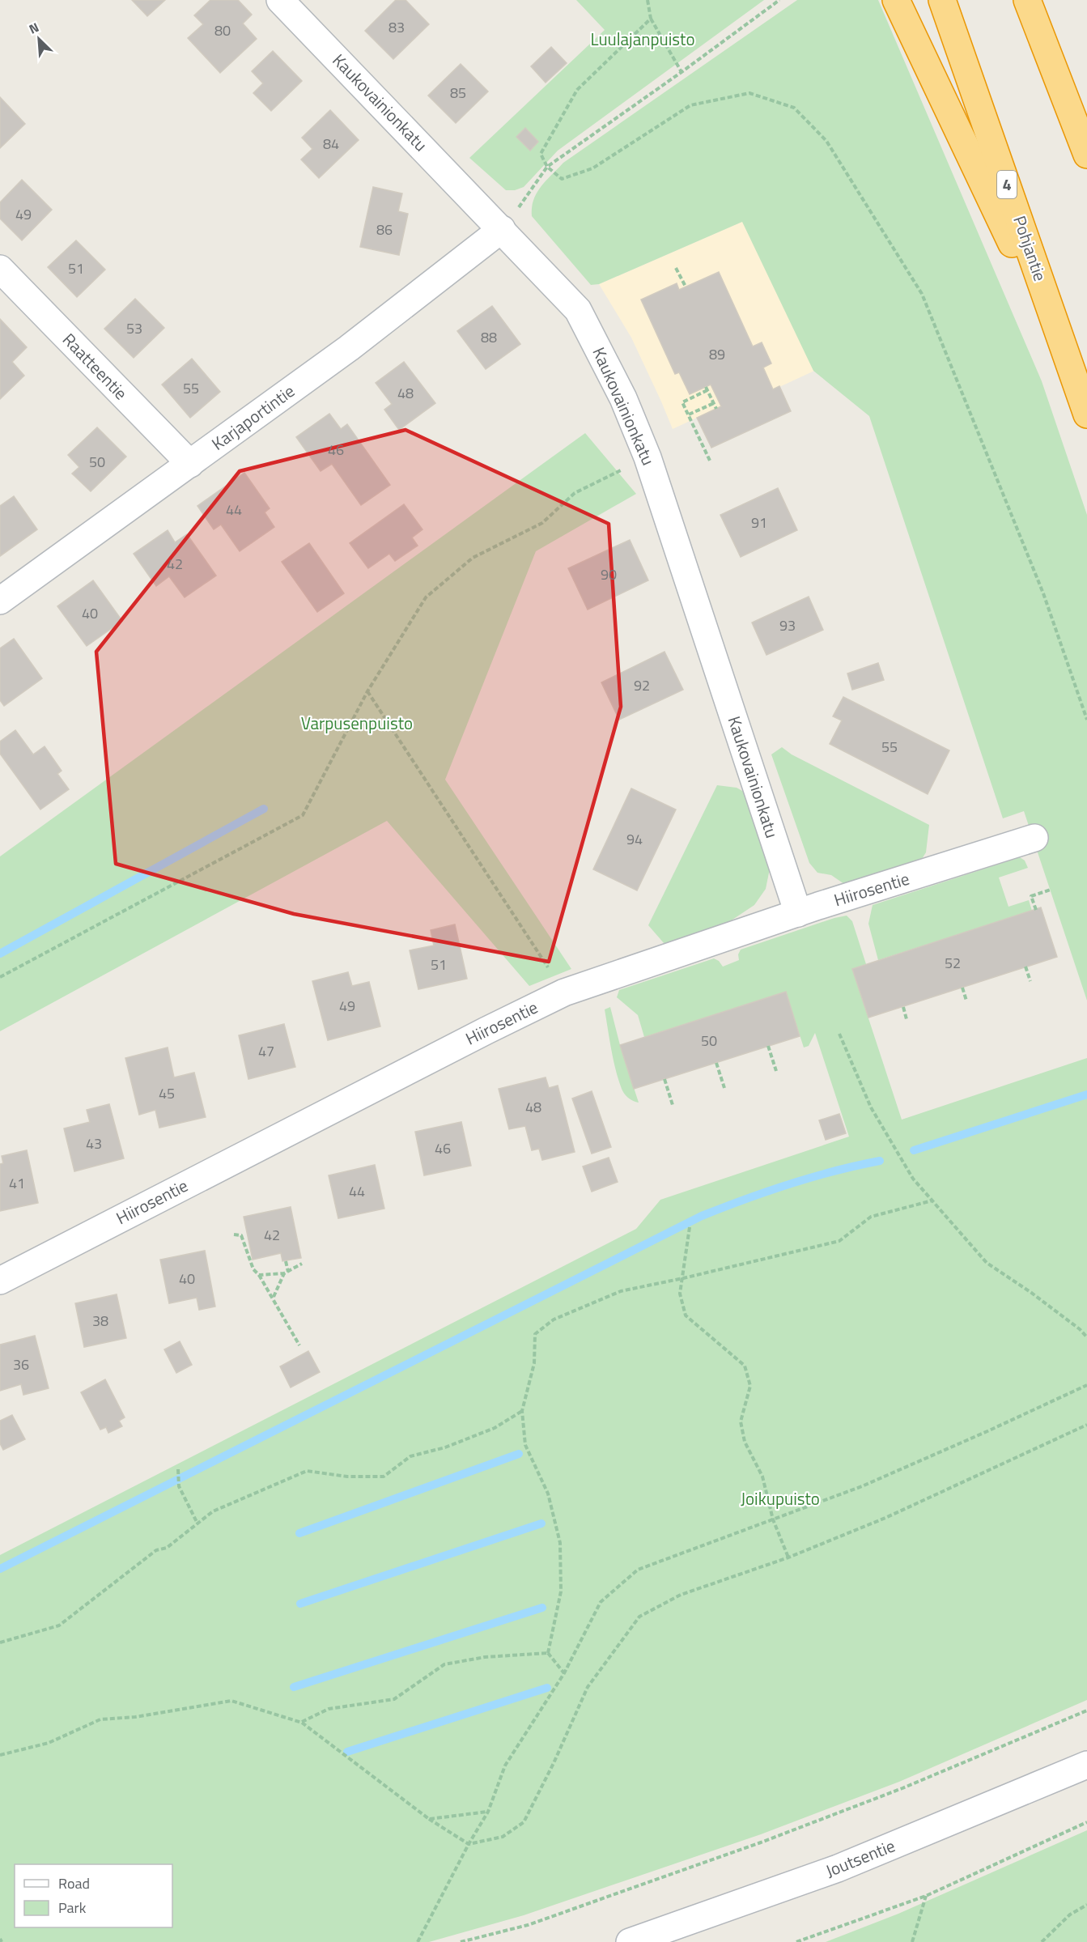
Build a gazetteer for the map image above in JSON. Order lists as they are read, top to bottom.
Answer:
{
  "streets": {
    "highway": ["4", "Pohjantie"],
    "street": [
      "Kaukovainionkatu",
      "Raatteentie",
      "Karjaportintie",
      "Hiirosentie",
      "Joutsentie"
    ]
  },
  "crossings": [
    ["Kaukovainionkatu", "Karjaportintie"],
    ["Kaukovainionkatu", "Hiirosentie"],
    ["Raatteentie", "Karjaportintie"]
  ],
  "parks": ["Luulajanpuisto", "Varpusenpuisto", "Joikupuisto"],
  "house_numbers": [
    "83",
    "80",
    "85",
    "84",
    "49",
    "86",
    "51",
    "53",
    "88",
    "89",
    "55",
    "48",
    "46",
    "50",
    "44",
    "91",
    "42",
    "90",
    "40",
    "93",
    "92",
    "55",
    "94",
    "52",
    "51",
    "49",
    "50",
    "47",
    "45",
    "48",
    "43",
    "46",
    "41",
    "44",
    "42",
    "40",
    "38",
    "36"
  ],
  "legend": ["Road", "Park"],
  "north": "top left"
}
